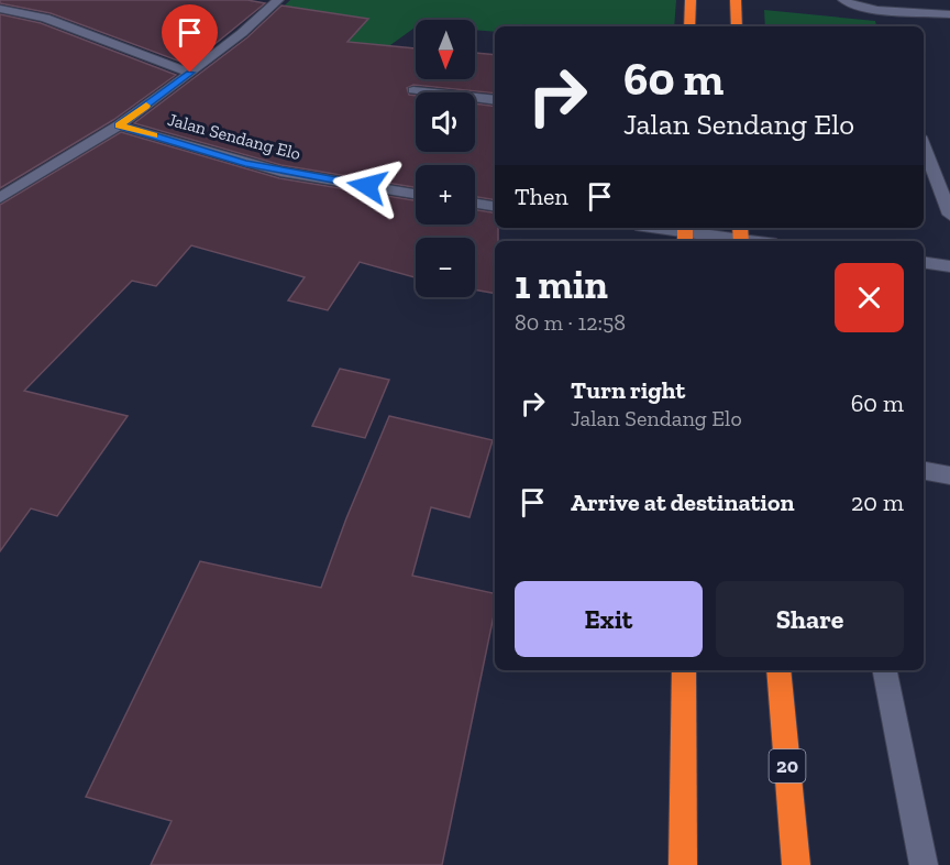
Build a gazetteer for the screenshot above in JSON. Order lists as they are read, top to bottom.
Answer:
{
  "streets": {
    "highway": ["20"],
    "street": ["Jalan Sendang Elo"]
  },
  "north": "bottom",
  "page": {
    "map_buttons": ["+", "−"],
    "turn": ["60 m", "Jalan Sendang Elo"],
    "then": "Then",
    "heading": ["1 min", "80 m · 12:58"],
    "list": [
      {
        "name": "Turn right",
        "note": "Jalan Sendang Elo",
        "value": "60 m"
      },
      {
        "name": "Arrive at destination",
        "value": "20 m"
      }
    ],
    "buttons": ["Exit", "Share"]
  }
}
